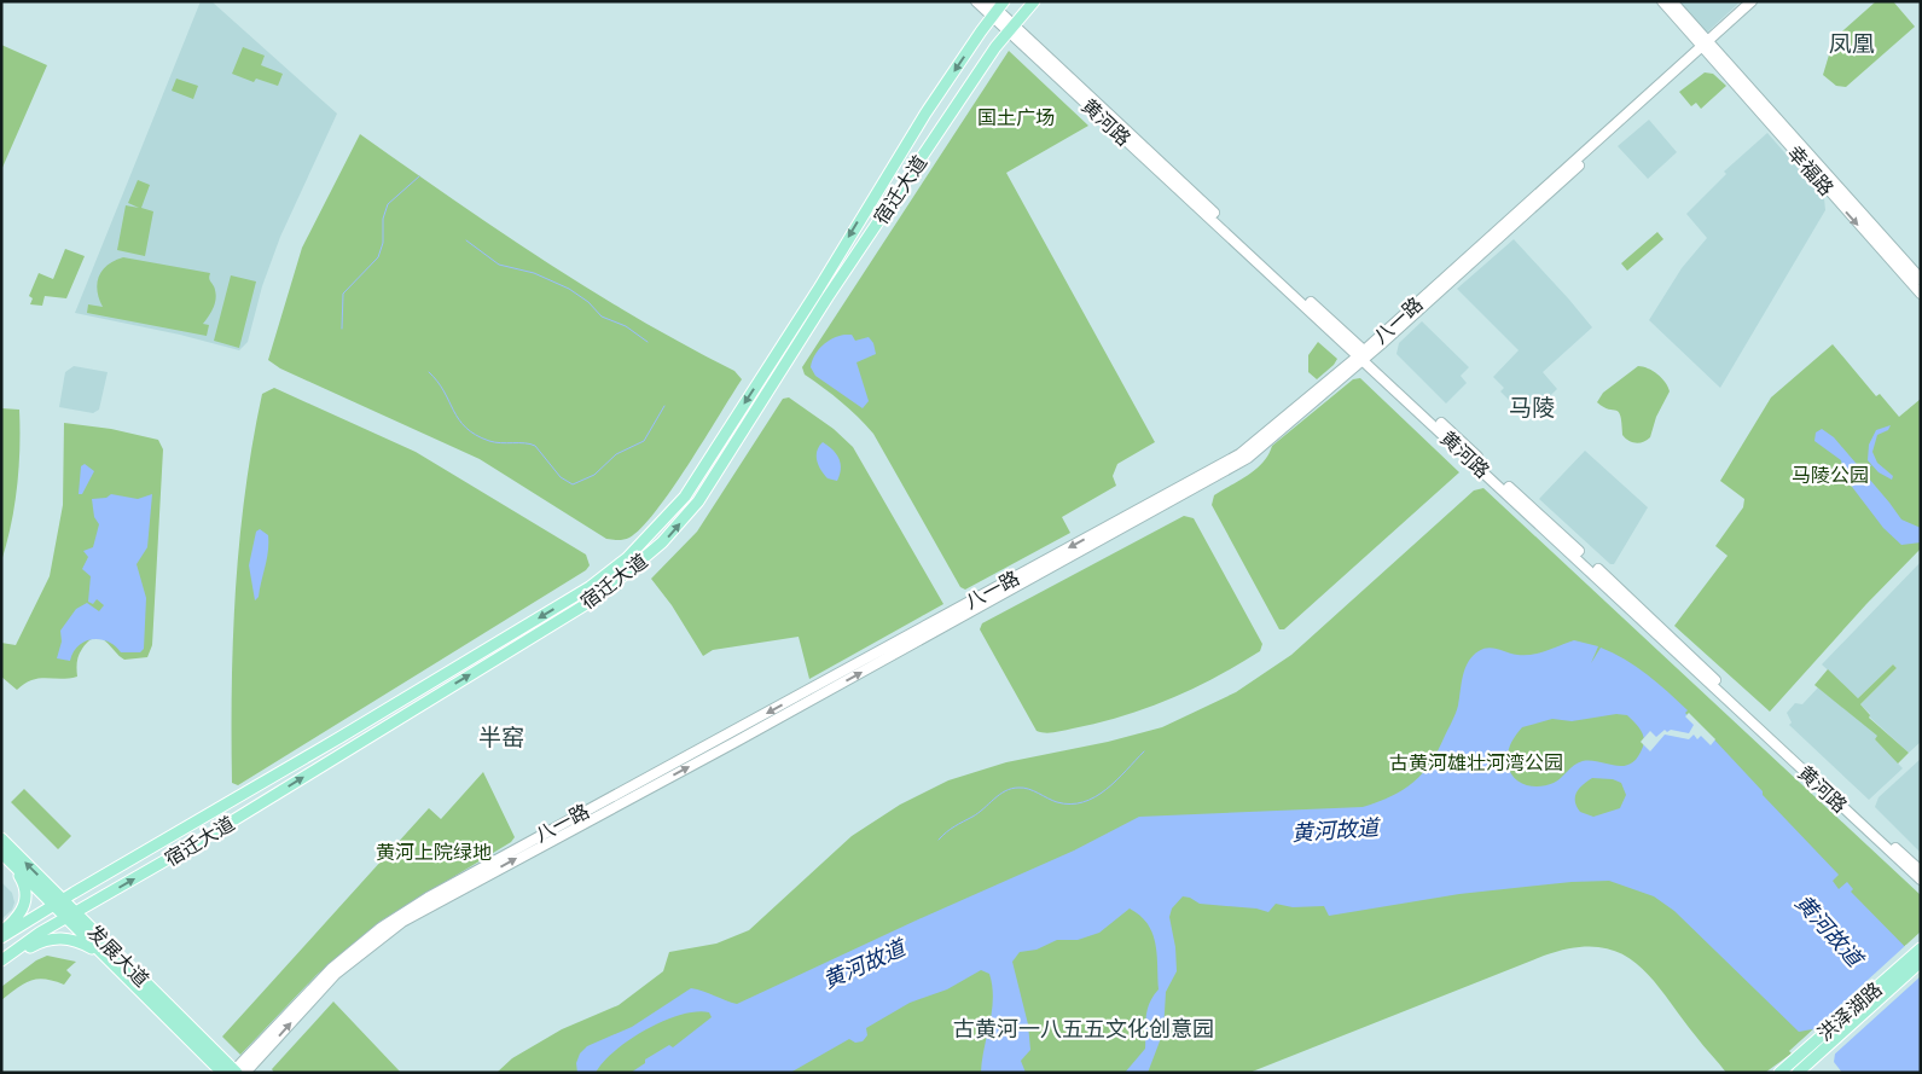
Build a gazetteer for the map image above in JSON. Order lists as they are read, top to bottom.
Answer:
{
  "streets": {
    "main road": [
      "黄河路",
      "幸福路",
      "宿迁大道",
      "八一路",
      "发展大道",
      "洪泽湖路"
    ]
  },
  "crossings": [
    ["黄河路", "宿迁大道"],
    ["黄河路", "八一路"],
    ["幸福路", "八一路"],
    ["宿迁大道", "发展大道"],
    ["八一路", "发展大道"]
  ],
  "districts": [
    "凤凰",
    "马陵",
    "半窑",
    "古黄河一八五五文化创意园"
  ],
  "water": ["黄河故道"],
  "parks": [
    "国土广场",
    "马陵公园",
    "古黄河雄壮河湾公园",
    "黄河上院绿地"
  ]
}
